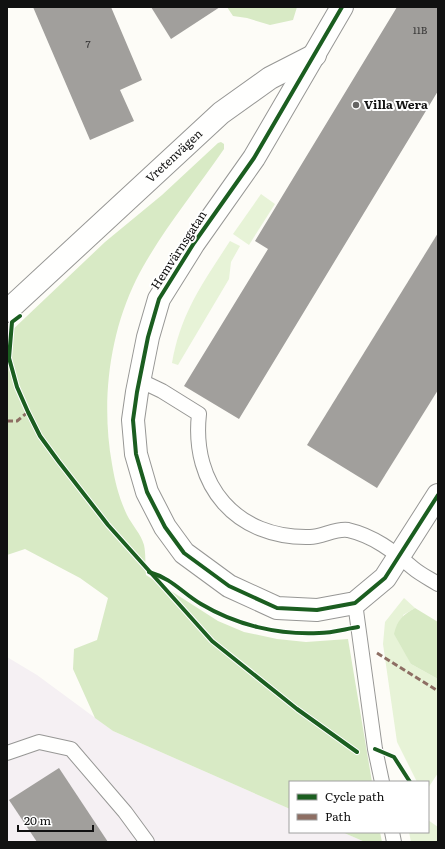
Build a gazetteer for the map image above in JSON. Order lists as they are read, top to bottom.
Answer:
{
  "streets": {
    "street": ["Vretenvägen", "Hemvärnsgatan"]
  },
  "crossings": [
    ["Vretenvägen", "Hemvärnsgatan"]
  ],
  "places": ["Villa Wera"],
  "house_numbers": ["11B", "7"],
  "legend": ["Cycle path", "Path"],
  "scale_bar": "20 m"
}
